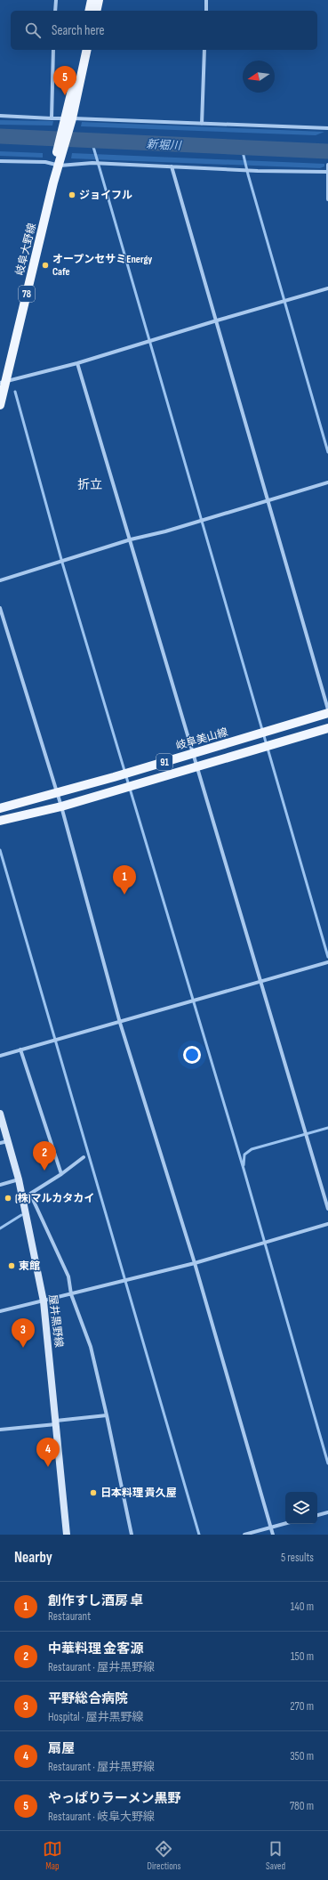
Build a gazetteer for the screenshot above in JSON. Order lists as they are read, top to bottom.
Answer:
{
  "streets": {
    "main road": [
      "岐阜大野線",
      "78",
      "岐阜美山線",
      "91",
      "屋井黒野線"
    ]
  },
  "districts": ["折立"],
  "water": ["新堀川"],
  "places": [
    "ジョイフル",
    "オープンセサミEnergy Cafe",
    "(株)マルカタカイ",
    "東館",
    "日本料理 貴久屋"
  ],
  "north": "left",
  "page": {
    "search": "Search here",
    "pins": [
      "5",
      "1",
      "2",
      "3",
      "4"
    ],
    "heading": ["Nearby", "5 results"],
    "list": [
      {
        "mark": "1",
        "name": "創作すし酒房 卓",
        "note": "Restaurant",
        "value": "140 m"
      },
      {
        "mark": "2",
        "name": "中華料理 金客源",
        "note": "Restaurant · 屋井黒野線",
        "value": "150 m"
      },
      {
        "mark": "3",
        "name": "平野総合病院",
        "note": "Hospital · 屋井黒野線",
        "value": "270 m"
      },
      {
        "mark": "4",
        "name": "扇屋",
        "note": "Restaurant · 屋井黒野線",
        "value": "350 m"
      },
      {
        "mark": "5",
        "name": "やっぱりラーメン黒野",
        "note": "Restaurant · 岐阜大野線",
        "value": "780 m"
      }
    ],
    "nav": ["Map", "Directions", "Saved"]
  }
}
